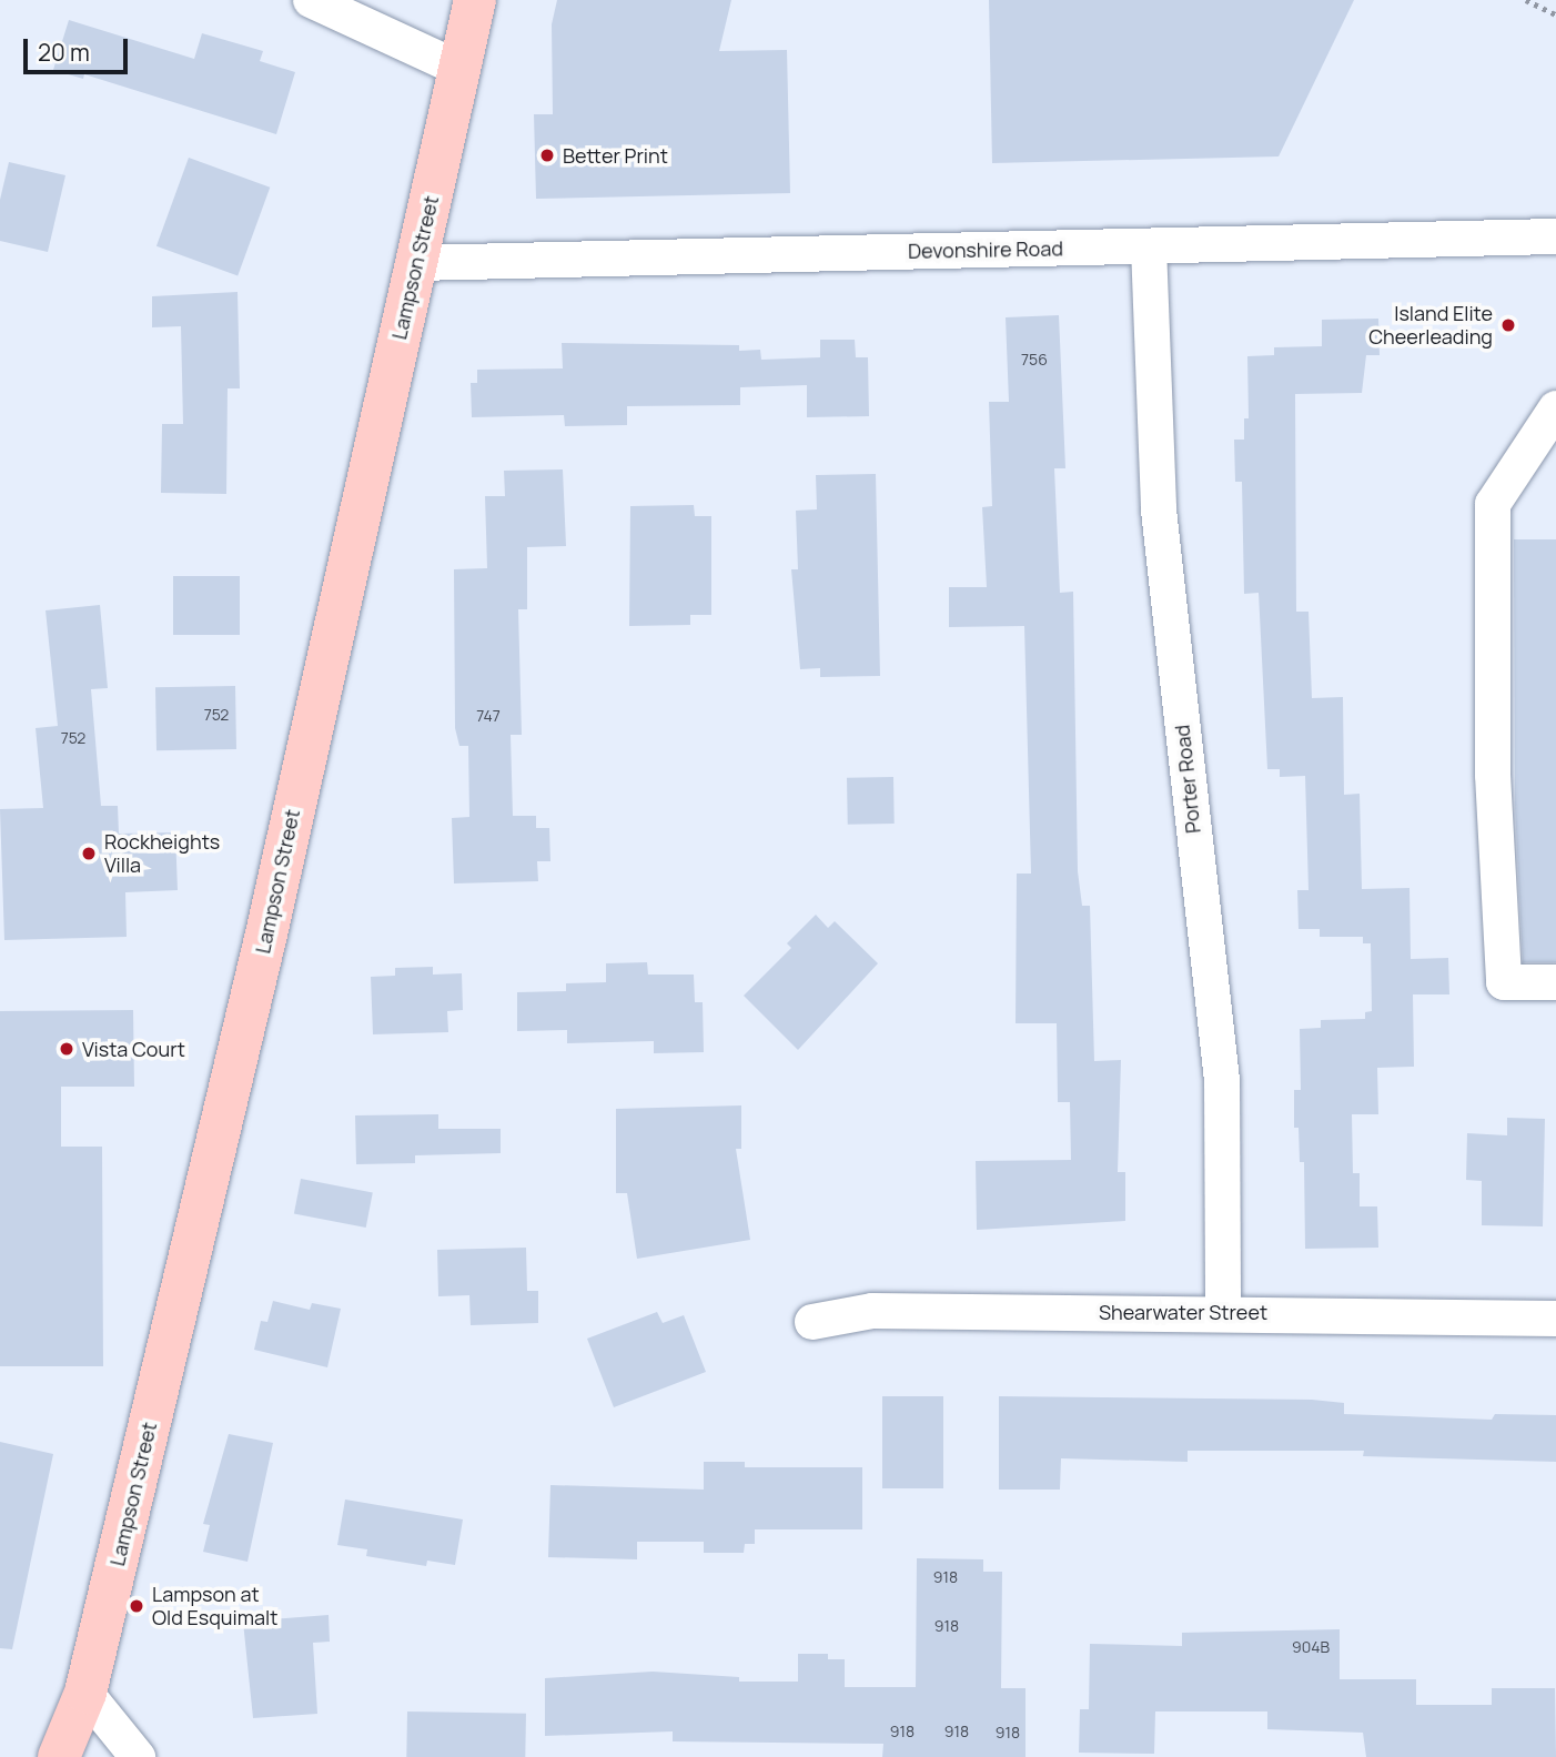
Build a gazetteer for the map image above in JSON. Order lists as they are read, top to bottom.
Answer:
{
  "streets": {
    "main road": ["Lampson Street"],
    "street": ["Devonshire Road", "Porter Road", "Shearwater Street"]
  },
  "crossings": [
    ["Devonshire Road", "Lampson Street"],
    ["Devonshire Road", "Porter Road"],
    ["Porter Road", "Shearwater Street"]
  ],
  "places": [
    "Better Print",
    "Island Elite Cheerleading",
    "Rockheights Villa",
    "Vista Court",
    "Lampson at Old Esquimalt"
  ],
  "house_numbers": [
    "756",
    "752",
    "747",
    "752",
    "918",
    "918",
    "904B",
    "918",
    "918",
    "918"
  ],
  "scale_bar": "20 m"
}
